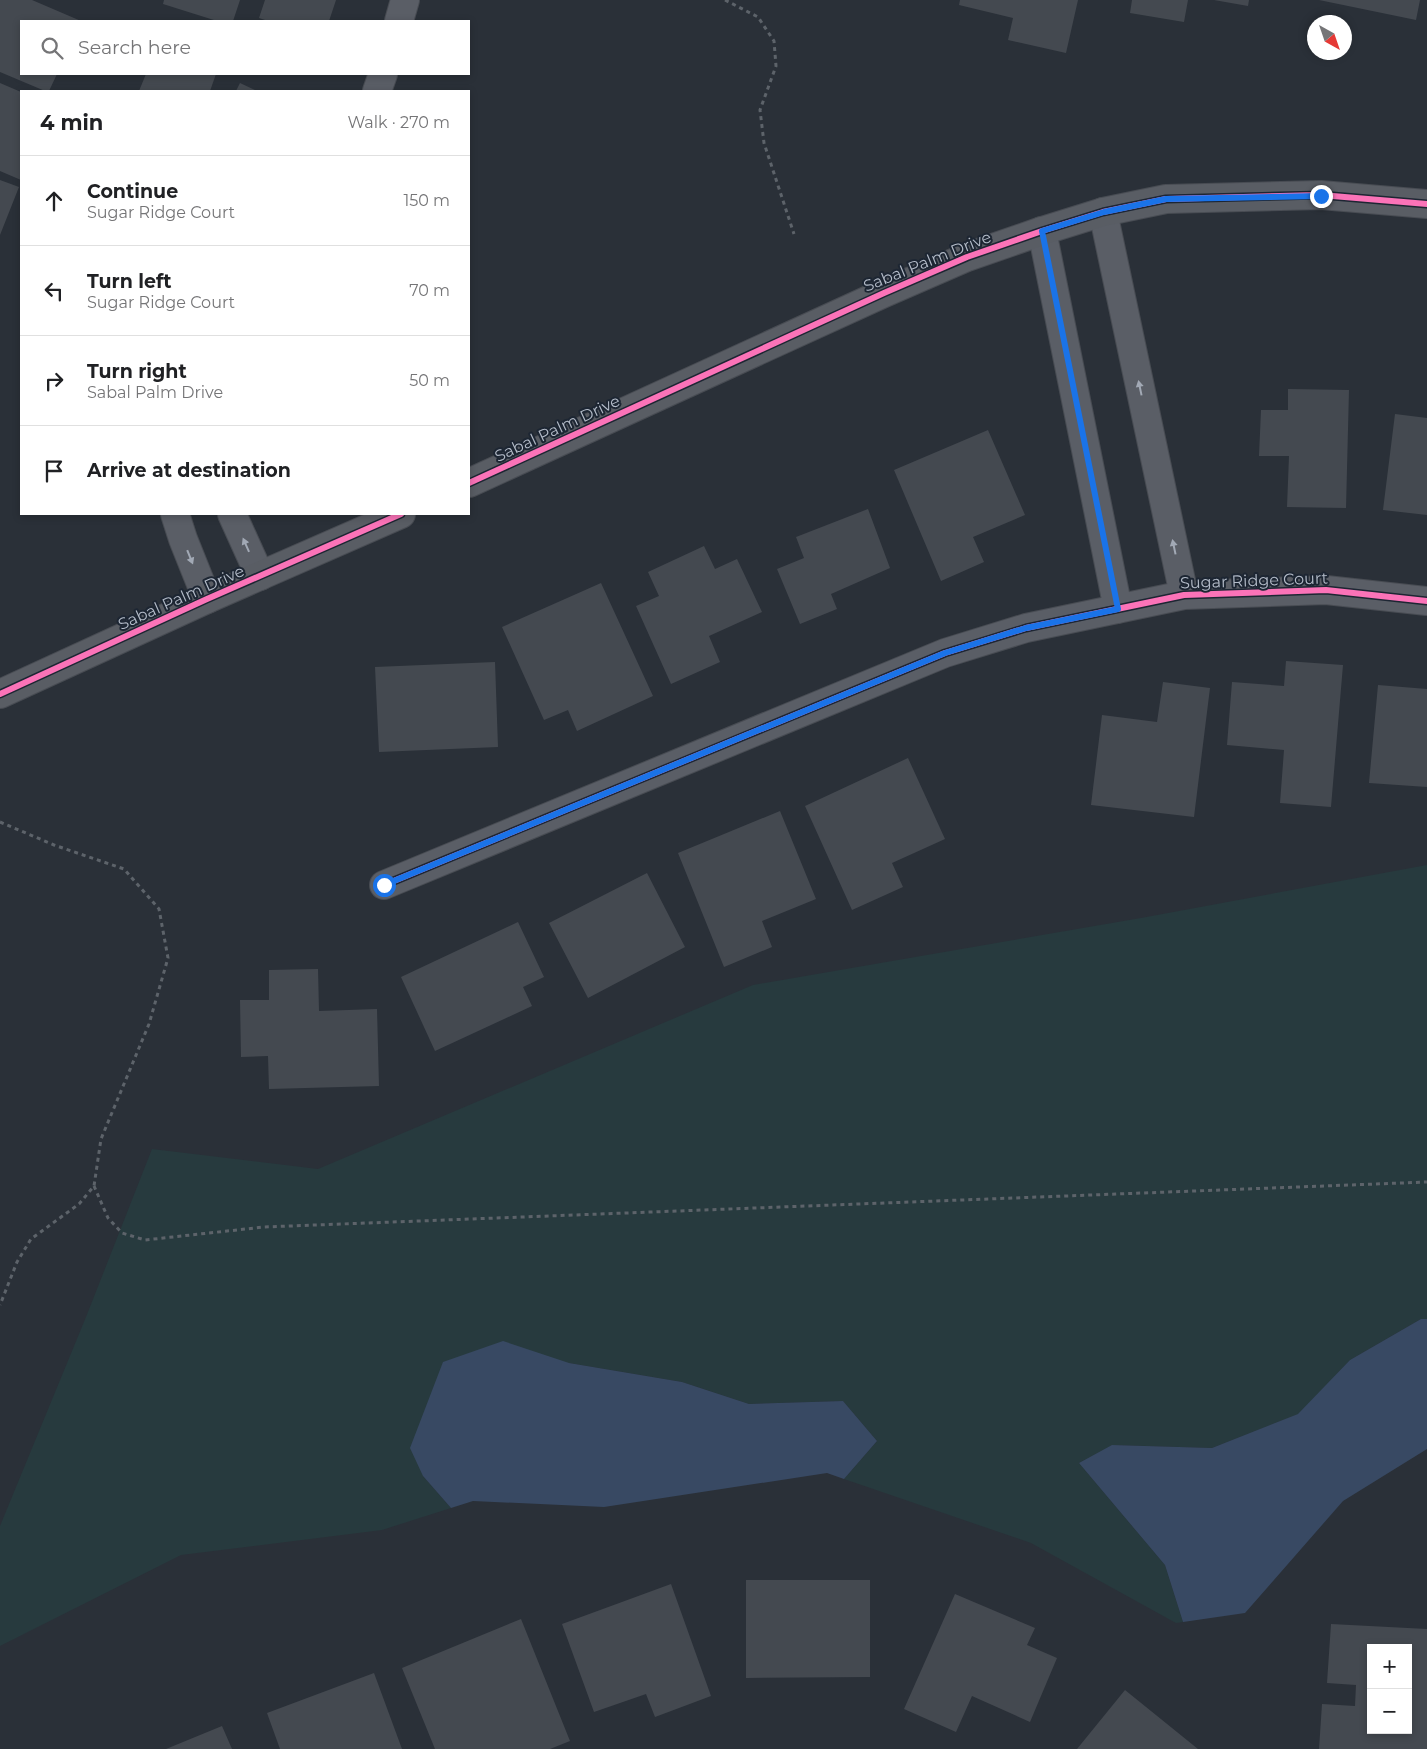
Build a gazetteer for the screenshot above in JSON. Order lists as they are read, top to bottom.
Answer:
{
  "streets": {
    "street": ["Sabal Palm Drive", "Sugar Ridge Court"]
  },
  "crossings": [
    ["Sabal Palm Drive", "Sugar Ridge Court"]
  ],
  "north": "bottom right",
  "page": {
    "search": "Search here",
    "heading": ["4 min", "Walk · 270 m"],
    "list": [
      ["Continue", "Sugar Ridge Court", "150 m"],
      ["Turn left", "Sugar Ridge Court", "70 m"],
      ["Turn right", "Sabal Palm Drive", "50 m"],
      "Arrive at destination"
    ],
    "map_buttons": ["+", "−"]
  }
}
